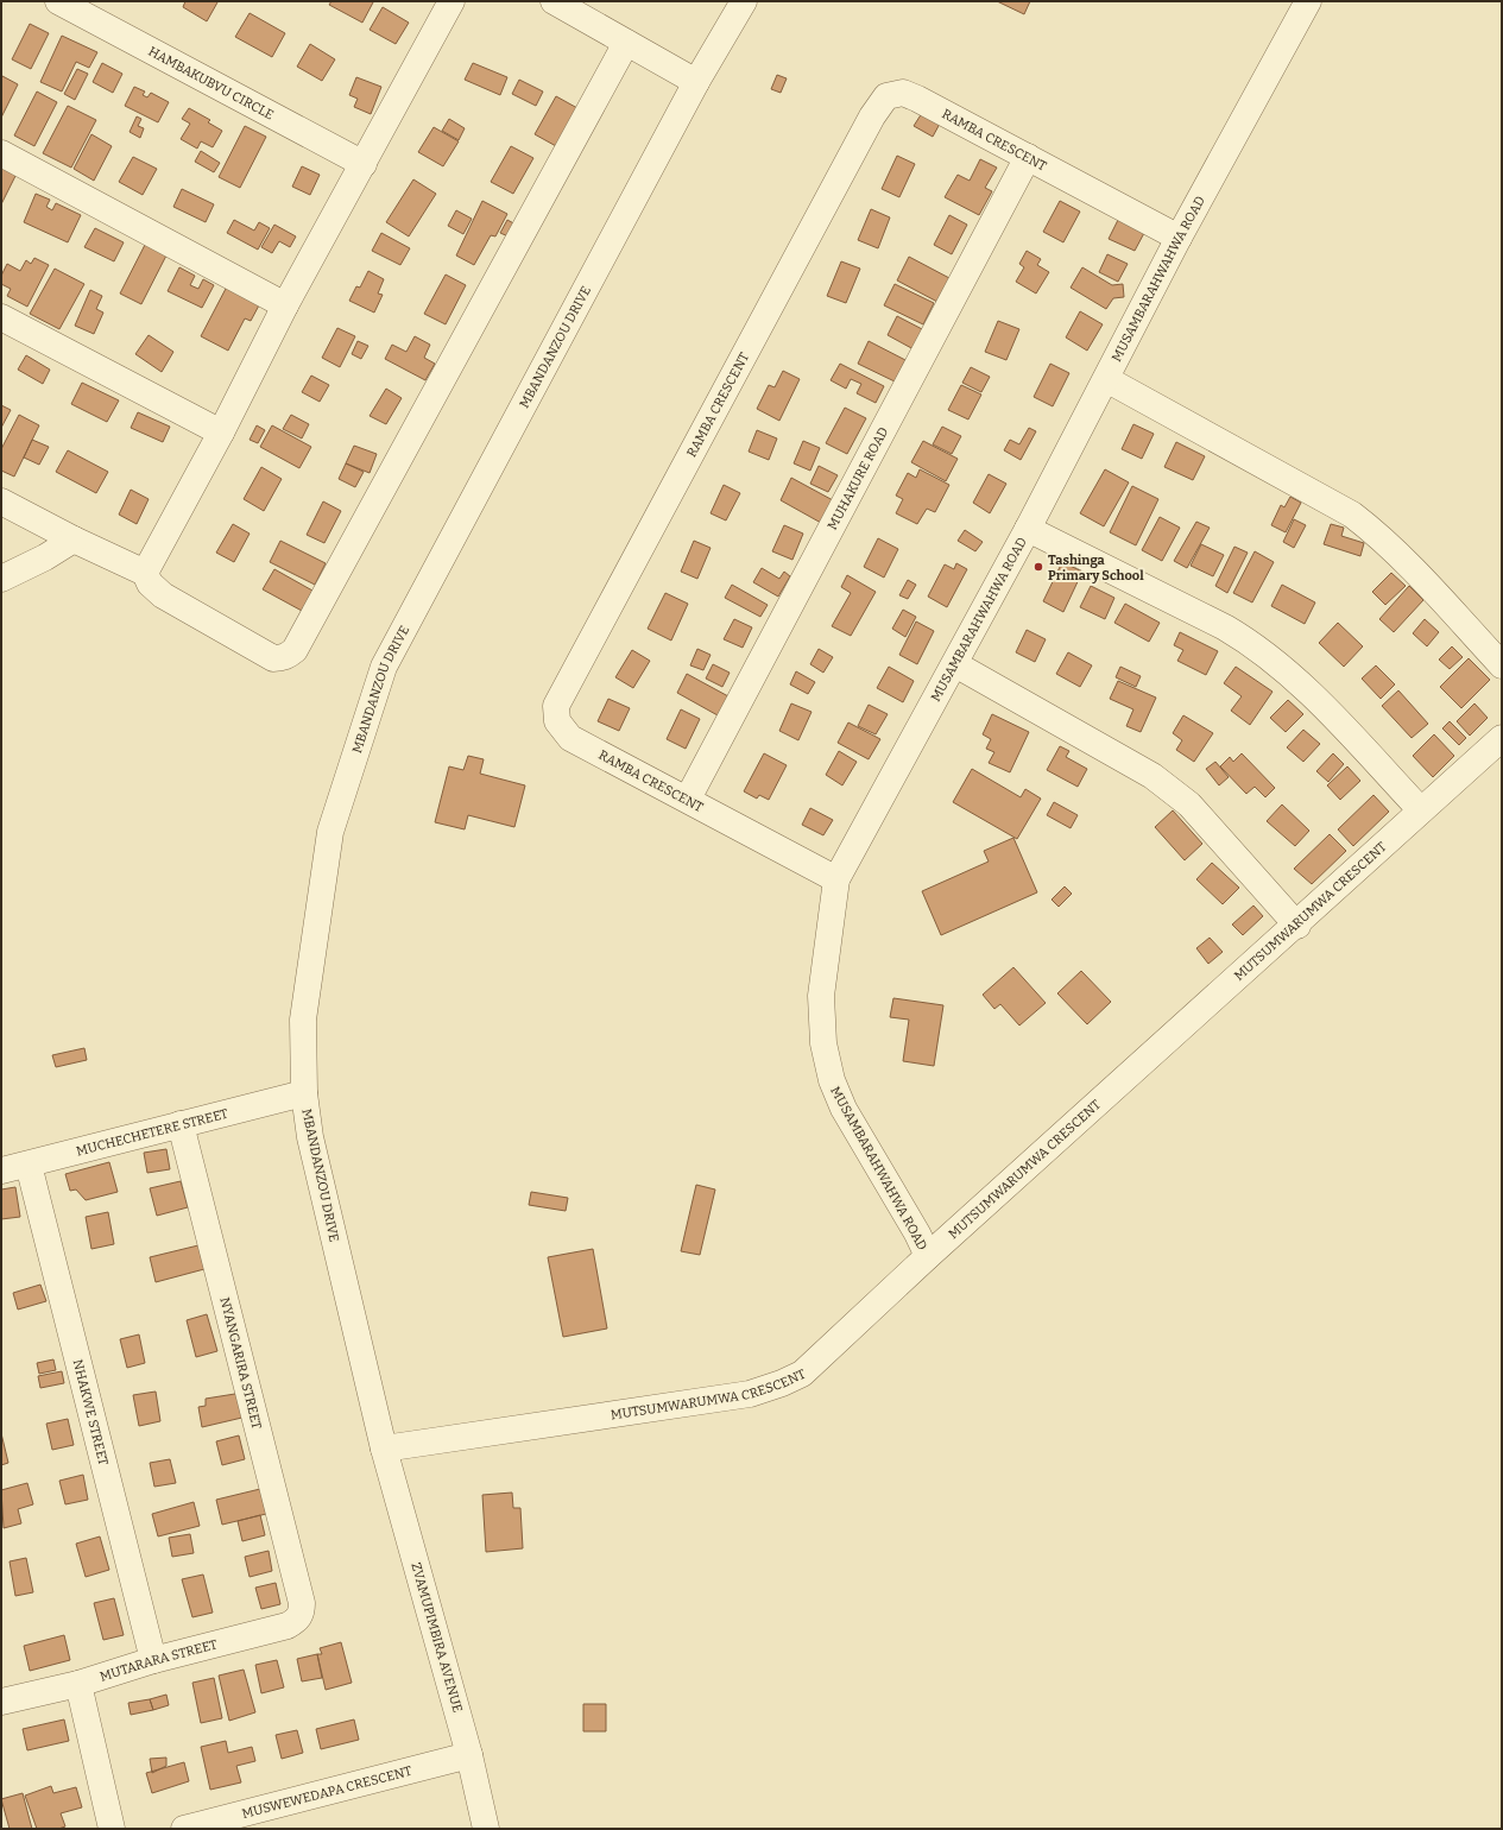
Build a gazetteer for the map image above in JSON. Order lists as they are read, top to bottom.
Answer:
{
  "streets": {
    "street": [
      "HAMBAKUBVU CIRCLE",
      "RAMBA CRESCENT",
      "MUSAMBARAHWAHWA ROAD",
      "MBANDANZOU DRIVE",
      "MUHAKURE ROAD",
      "MUTSUMWARUMWA CRESCENT",
      "MUCHECHETERE STREET",
      "NYANGARIRA STREET",
      "NHAKWE STREET",
      "ZVAMUPIMBIRA AVENUE",
      "MUTARARA STREET",
      "MUSWEWEDAPA CRESCENT"
    ]
  },
  "crossings": [
    ["RAMBA CRESCENT", "MUSAMBARAHWAHWA ROAD"],
    ["RAMBA CRESCENT", "MUHAKURE ROAD"],
    ["MUSAMBARAHWAHWA ROAD", "MUTSUMWARUMWA CRESCENT"],
    ["MBANDANZOU DRIVE", "MUTSUMWARUMWA CRESCENT"],
    ["MBANDANZOU DRIVE", "MUCHECHETERE STREET"],
    ["MBANDANZOU DRIVE", "ZVAMUPIMBIRA AVENUE"],
    ["MUTSUMWARUMWA CRESCENT", "ZVAMUPIMBIRA AVENUE"],
    ["MUCHECHETERE STREET", "NYANGARIRA STREET"],
    ["MUCHECHETERE STREET", "NHAKWE STREET"],
    ["NYANGARIRA STREET", "MUTARARA STREET"],
    ["NHAKWE STREET", "MUTARARA STREET"],
    ["ZVAMUPIMBIRA AVENUE", "MUSWEWEDAPA CRESCENT"]
  ],
  "places": ["Tashinga Primary School"]
}
